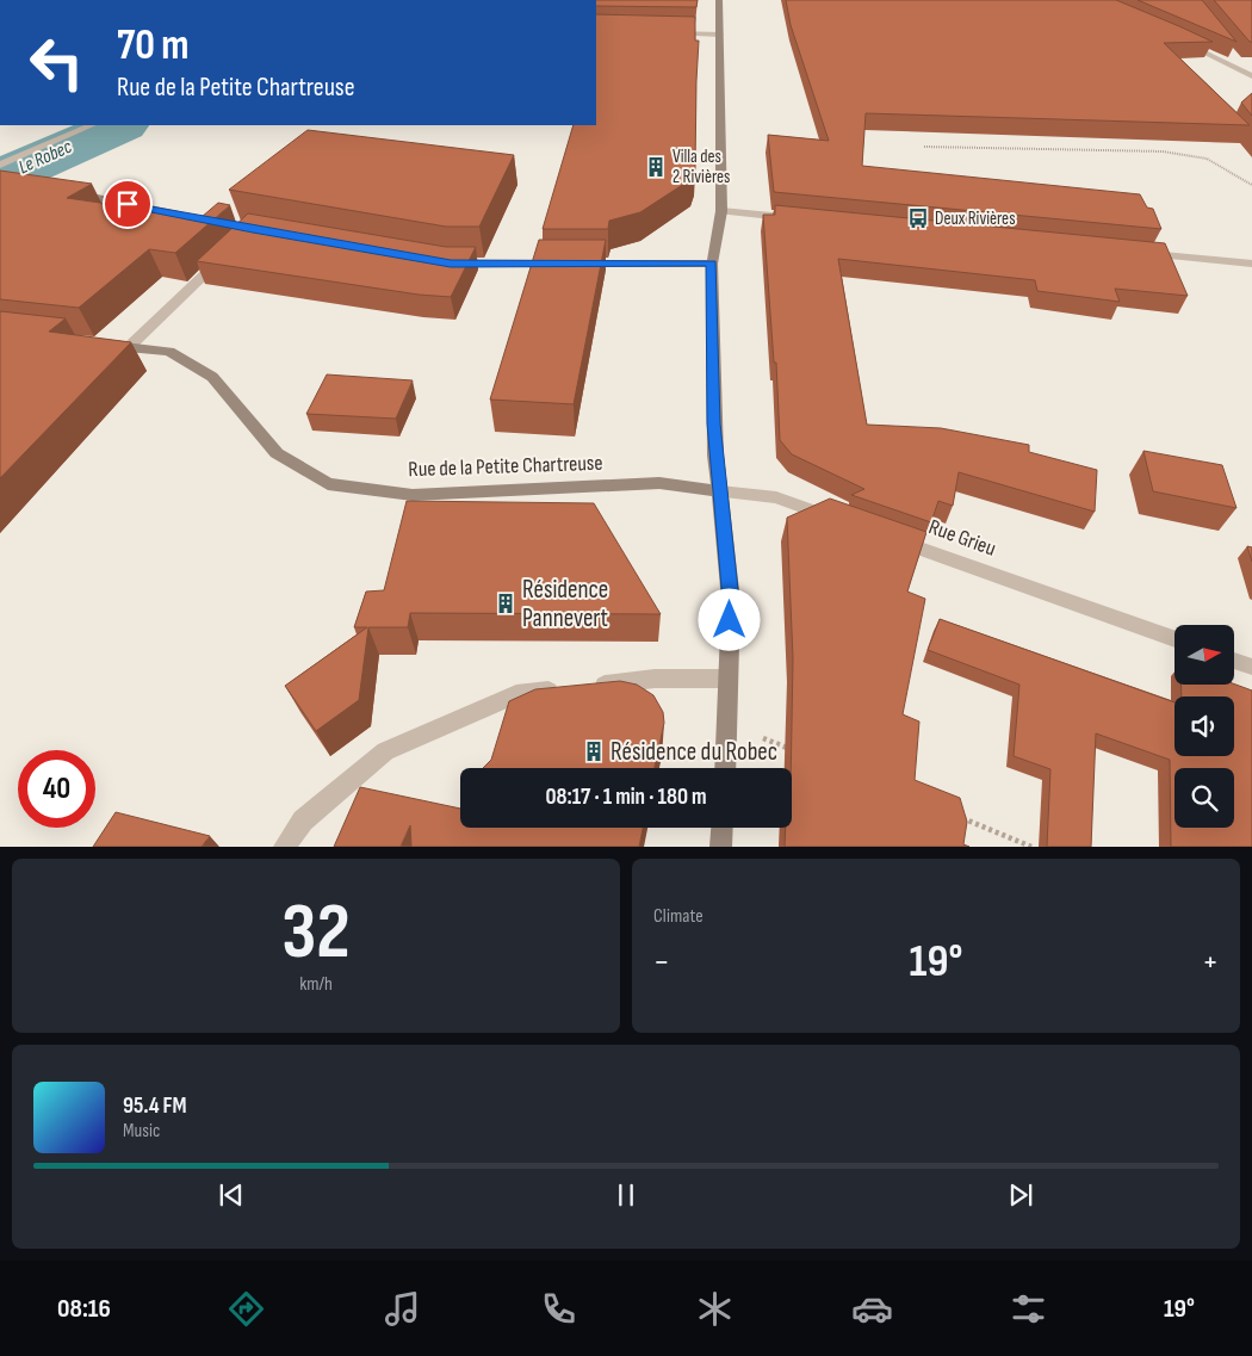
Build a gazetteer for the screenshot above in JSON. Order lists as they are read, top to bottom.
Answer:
{
  "streets": {
    "street": ["Rue de la Petite Chartreuse", "Rue Grieu"]
  },
  "water": ["Le Robec"],
  "places": {
    "building": ["Villa des 2 Rivières", "Résidence Pannevert", "Résidence du Robec"],
    "bus stop": ["Deux Rivières"]
  },
  "north": "right",
  "page": {
    "turn": ["70 m", "Rue de la Petite Chartreuse"],
    "limit": "40",
    "trip": "08:17 · 1 min · 180 m",
    "tile": [
      ["32", "km/h"],
      "Climate"
    ],
    "heat": ["−", "19°", "+"],
    "song": ["95.4 FM", "Music"],
    "tabs": ["08:16", "19°"]
  }
}
